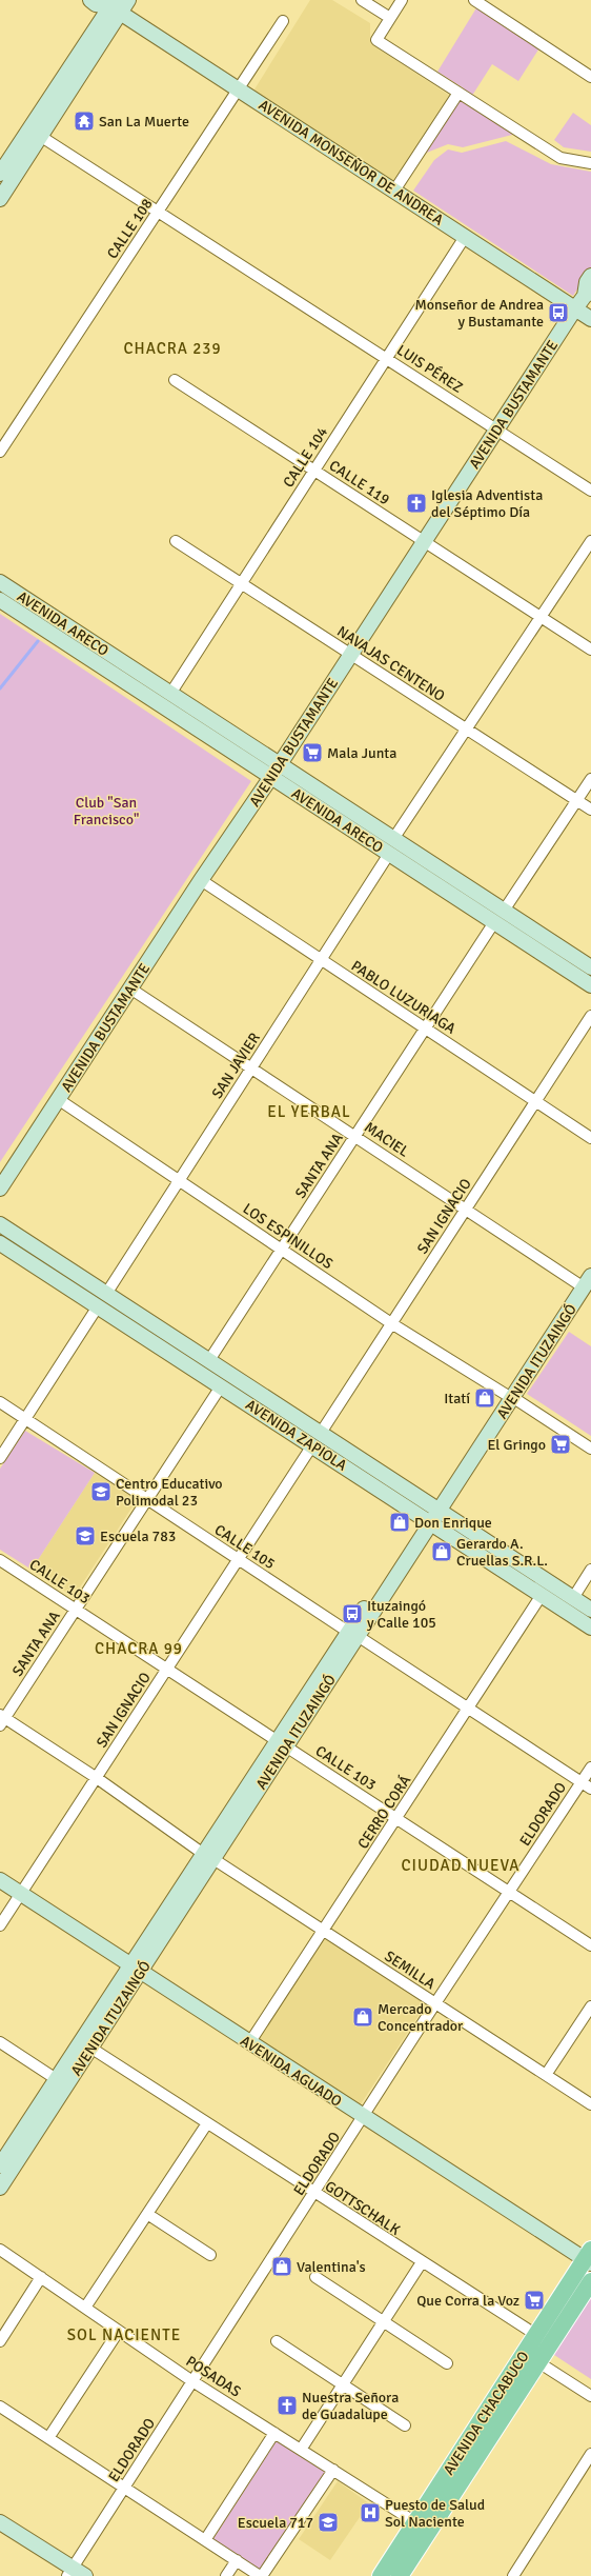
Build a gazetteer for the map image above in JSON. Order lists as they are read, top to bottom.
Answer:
{
  "streets": {
    "main road": [
      "AVENIDA MONSEÑOR DE ANDREA",
      "AVENIDA BUSTAMANTE",
      "AVENIDA ARECO",
      "AVENIDA ITUZAINGÓ",
      "AVENIDA ZAPIOLA",
      "AVENIDA AGUADO",
      "AVENIDA CHACABUCO"
    ],
    "street": [
      "CALLE 108",
      "LUIS PÉREZ",
      "CALLE 104",
      "CALLE 119",
      "NAVAJAS CENTENO",
      "PABLO LUZURIAGA",
      "SAN JAVIER",
      "MACIEL",
      "SANTA ANA",
      "SAN IGNACIO",
      "LOS ESPINILLOS",
      "CALLE 105",
      "CALLE 103",
      "CERRO CORÁ",
      "ELDORADO",
      "SEMILLA",
      "GOTTSCHALK",
      "POSADAS"
    ]
  },
  "crossings": [
    ["AVENIDA MONSEÑOR DE ANDREA", "CALLE 108"],
    ["AVENIDA MONSEÑOR DE ANDREA", "AVENIDA BUSTAMANTE"],
    ["AVENIDA MONSEÑOR DE ANDREA", "CALLE 104"],
    ["CALLE 108", "LUIS PÉREZ"],
    ["LUIS PÉREZ", "AVENIDA BUSTAMANTE"],
    ["LUIS PÉREZ", "CALLE 104"],
    ["AVENIDA BUSTAMANTE", "CALLE 119"],
    ["AVENIDA BUSTAMANTE", "AVENIDA ARECO"],
    ["AVENIDA BUSTAMANTE", "NAVAJAS CENTENO"],
    ["AVENIDA BUSTAMANTE", "PABLO LUZURIAGA"],
    ["AVENIDA BUSTAMANTE", "MACIEL"],
    ["AVENIDA BUSTAMANTE", "LOS ESPINILLOS"],
    ["CALLE 104", "CALLE 119"],
    ["CALLE 104", "AVENIDA ARECO"],
    ["CALLE 104", "NAVAJAS CENTENO"],
    ["AVENIDA ARECO", "SAN JAVIER"],
    ["AVENIDA ARECO", "SANTA ANA"],
    ["PABLO LUZURIAGA", "SAN JAVIER"],
    ["PABLO LUZURIAGA", "SANTA ANA"],
    ["PABLO LUZURIAGA", "SAN IGNACIO"],
    ["SAN JAVIER", "MACIEL"],
    ["SAN JAVIER", "LOS ESPINILLOS"],
    ["SAN JAVIER", "AVENIDA ZAPIOLA"],
    ["MACIEL", "SANTA ANA"],
    ["MACIEL", "SAN IGNACIO"],
    ["MACIEL", "AVENIDA ITUZAINGÓ"],
    ["SANTA ANA", "LOS ESPINILLOS"],
    ["SANTA ANA", "AVENIDA ZAPIOLA"],
    ["SANTA ANA", "CALLE 105"],
    ["SANTA ANA", "CALLE 103"],
    ["SANTA ANA", "SEMILLA"],
    ["SAN IGNACIO", "LOS ESPINILLOS"],
    ["SAN IGNACIO", "AVENIDA ZAPIOLA"],
    ["SAN IGNACIO", "CALLE 105"],
    ["SAN IGNACIO", "CALLE 103"],
    ["SAN IGNACIO", "SEMILLA"],
    ["SAN IGNACIO", "AVENIDA AGUADO"],
    ["LOS ESPINILLOS", "AVENIDA ITUZAINGÓ"],
    ["AVENIDA ITUZAINGÓ", "AVENIDA ZAPIOLA"],
    ["AVENIDA ITUZAINGÓ", "CALLE 105"],
    ["AVENIDA ITUZAINGÓ", "CALLE 103"],
    ["AVENIDA ITUZAINGÓ", "SEMILLA"],
    ["AVENIDA ITUZAINGÓ", "AVENIDA AGUADO"],
    ["AVENIDA ITUZAINGÓ", "GOTTSCHALK"],
    ["AVENIDA ZAPIOLA", "CERRO CORÁ"],
    ["CALLE 105", "CERRO CORÁ"],
    ["CALLE 105", "ELDORADO"],
    ["CALLE 103", "CERRO CORÁ"],
    ["CALLE 103", "ELDORADO"],
    ["CERRO CORÁ", "SEMILLA"],
    ["CERRO CORÁ", "AVENIDA AGUADO"],
    ["ELDORADO", "SEMILLA"],
    ["ELDORADO", "AVENIDA AGUADO"],
    ["ELDORADO", "GOTTSCHALK"],
    ["ELDORADO", "POSADAS"],
    ["AVENIDA AGUADO", "AVENIDA CHACABUCO"],
    ["GOTTSCHALK", "AVENIDA CHACABUCO"],
    ["POSADAS", "AVENIDA CHACABUCO"]
  ],
  "districts": [
    "CHACRA 239",
    "EL YERBAL",
    "CHACRA 99",
    "CIUDAD NUEVA",
    "SOL NACIENTE"
  ],
  "parks": ["Club \"San Francisco\""],
  "places": {
    "temple": ["San La Muerte"],
    "bus stop": ["Monseñor de Andrea y Bustamante", "Ituzaingó y Calle 105"],
    "church": ["Iglesia Adventista del Séptimo Día", "Nuestra Señora de Guadalupe"],
    "supermarket": ["Mala Junta", "El Gringo", "Que Corra la Voz"],
    "shop": [
      "Itatí",
      "Don Enrique",
      "Gerardo A. Cruellas S.R.L.",
      "Mercado Concentrador",
      "Valentina's"
    ],
    "school or university": ["Centro Educativo Polimodal 23", "Escuela 783", "Escuela 717"],
    "hospital": ["Puesto de Salud Sol Naciente"]
  }
}
